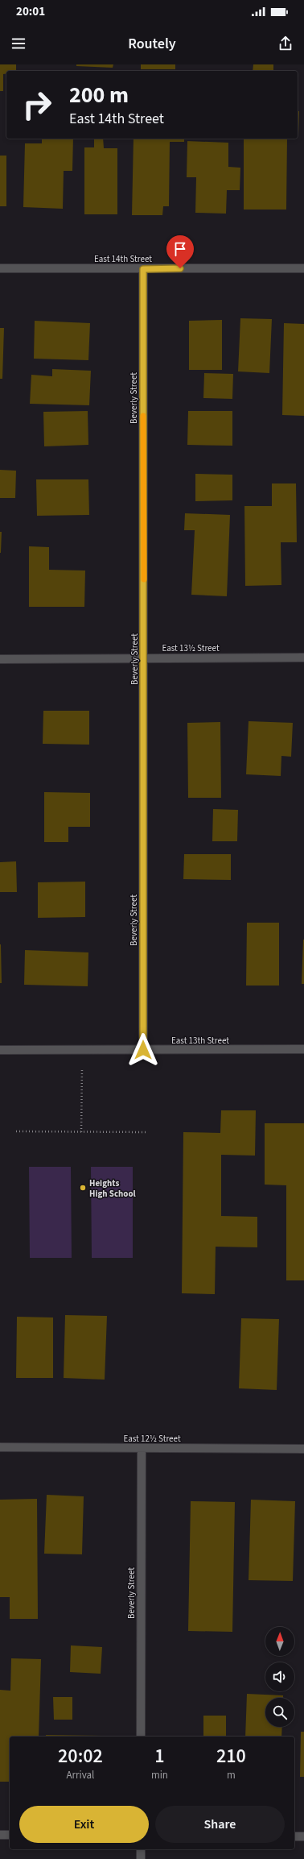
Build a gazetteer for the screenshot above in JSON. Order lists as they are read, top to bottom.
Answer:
{
  "streets": {
    "street": [
      "East 14th Street",
      "Beverly Street",
      "East 13½ Street",
      "East 13th Street",
      "East 12½ Street"
    ]
  },
  "crossings": [
    ["East 14th Street", "Beverly Street"],
    ["Beverly Street", "East 13½ Street"],
    ["Beverly Street", "East 13th Street"],
    ["Beverly Street", "East 12½ Street"]
  ],
  "places": ["Heights High School"],
  "north": "top",
  "page": {
    "status": "20:01",
    "header": "Routely",
    "turn": ["200 m", "East 14th Street"],
    "eta": [
      "20:02",
      "Arrival",
      "1",
      "min",
      "210",
      "m"
    ],
    "buttons": ["Exit", "Share"]
  }
}
